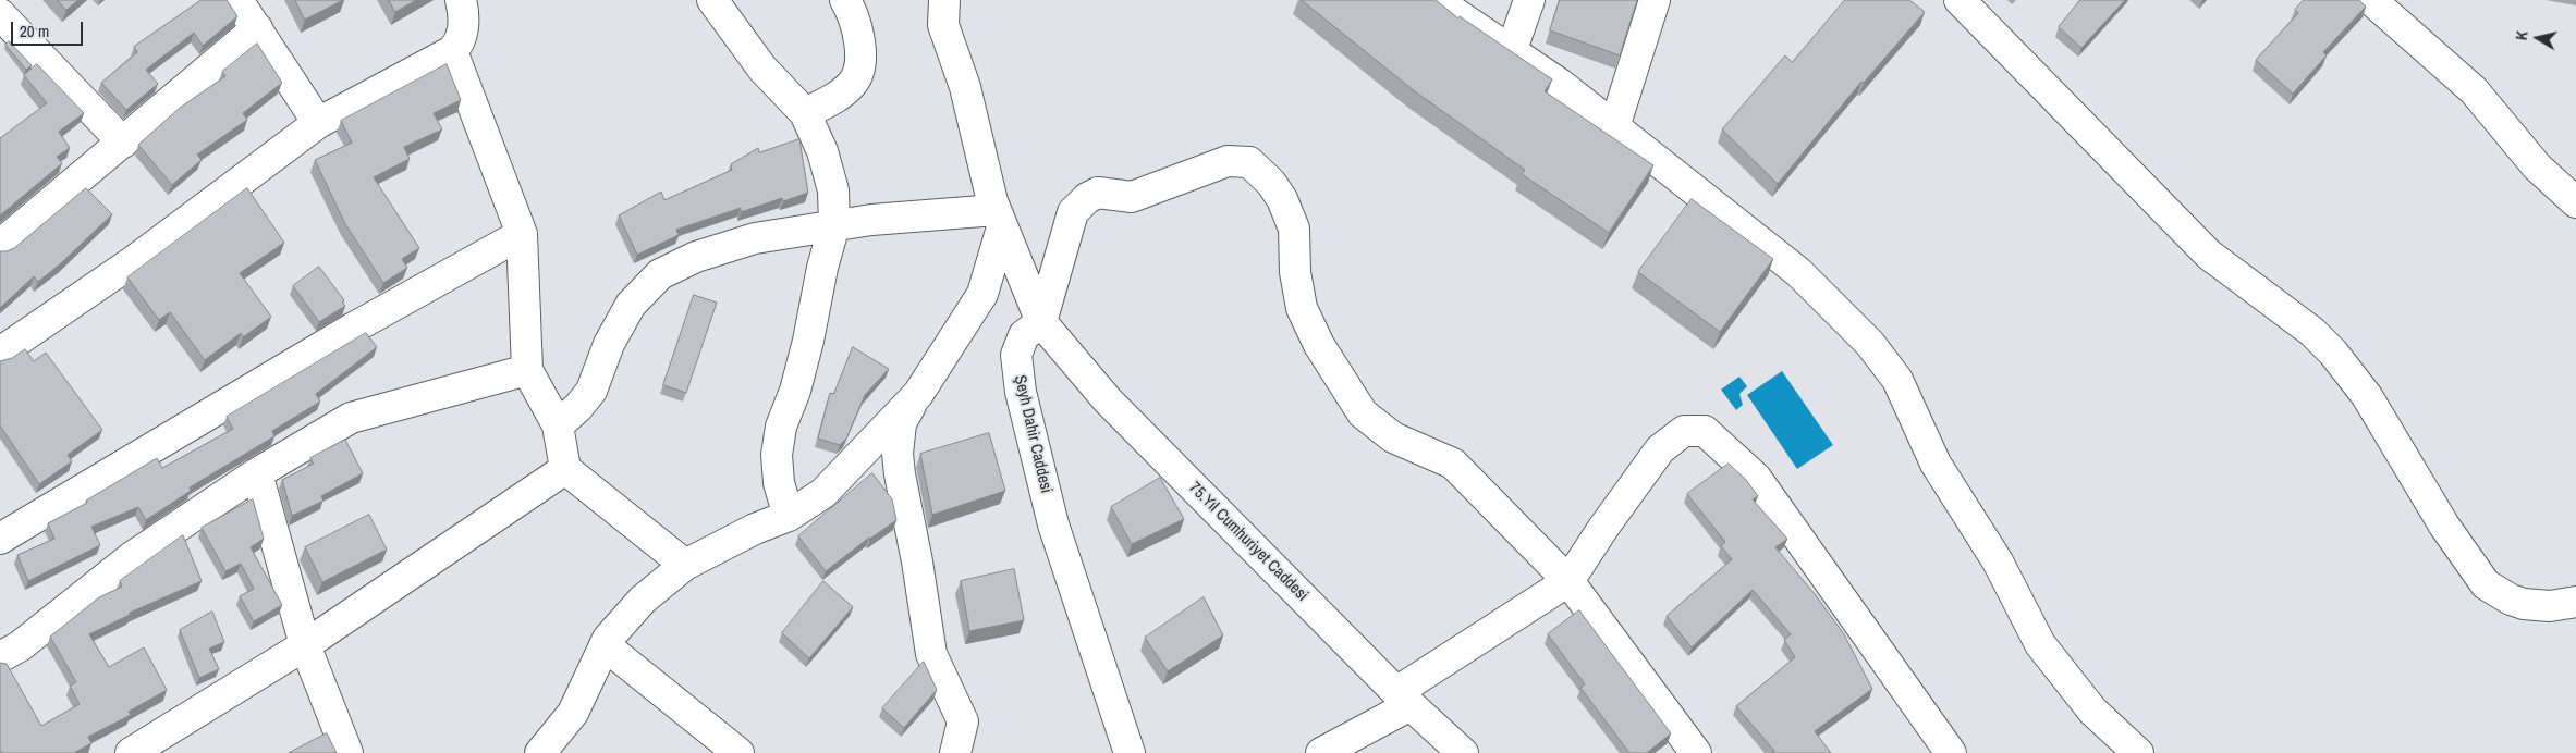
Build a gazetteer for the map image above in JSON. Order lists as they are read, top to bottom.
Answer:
{
  "streets": {
    "street": ["Şeyh Dahir Caddesi", "75.Yıl Cumhuriyet Caddesi"]
  },
  "crossings": [
    ["Şeyh Dahir Caddesi", "75.Yıl Cumhuriyet Caddesi"]
  ],
  "scale_bar": "20 m",
  "north": "left"
}
